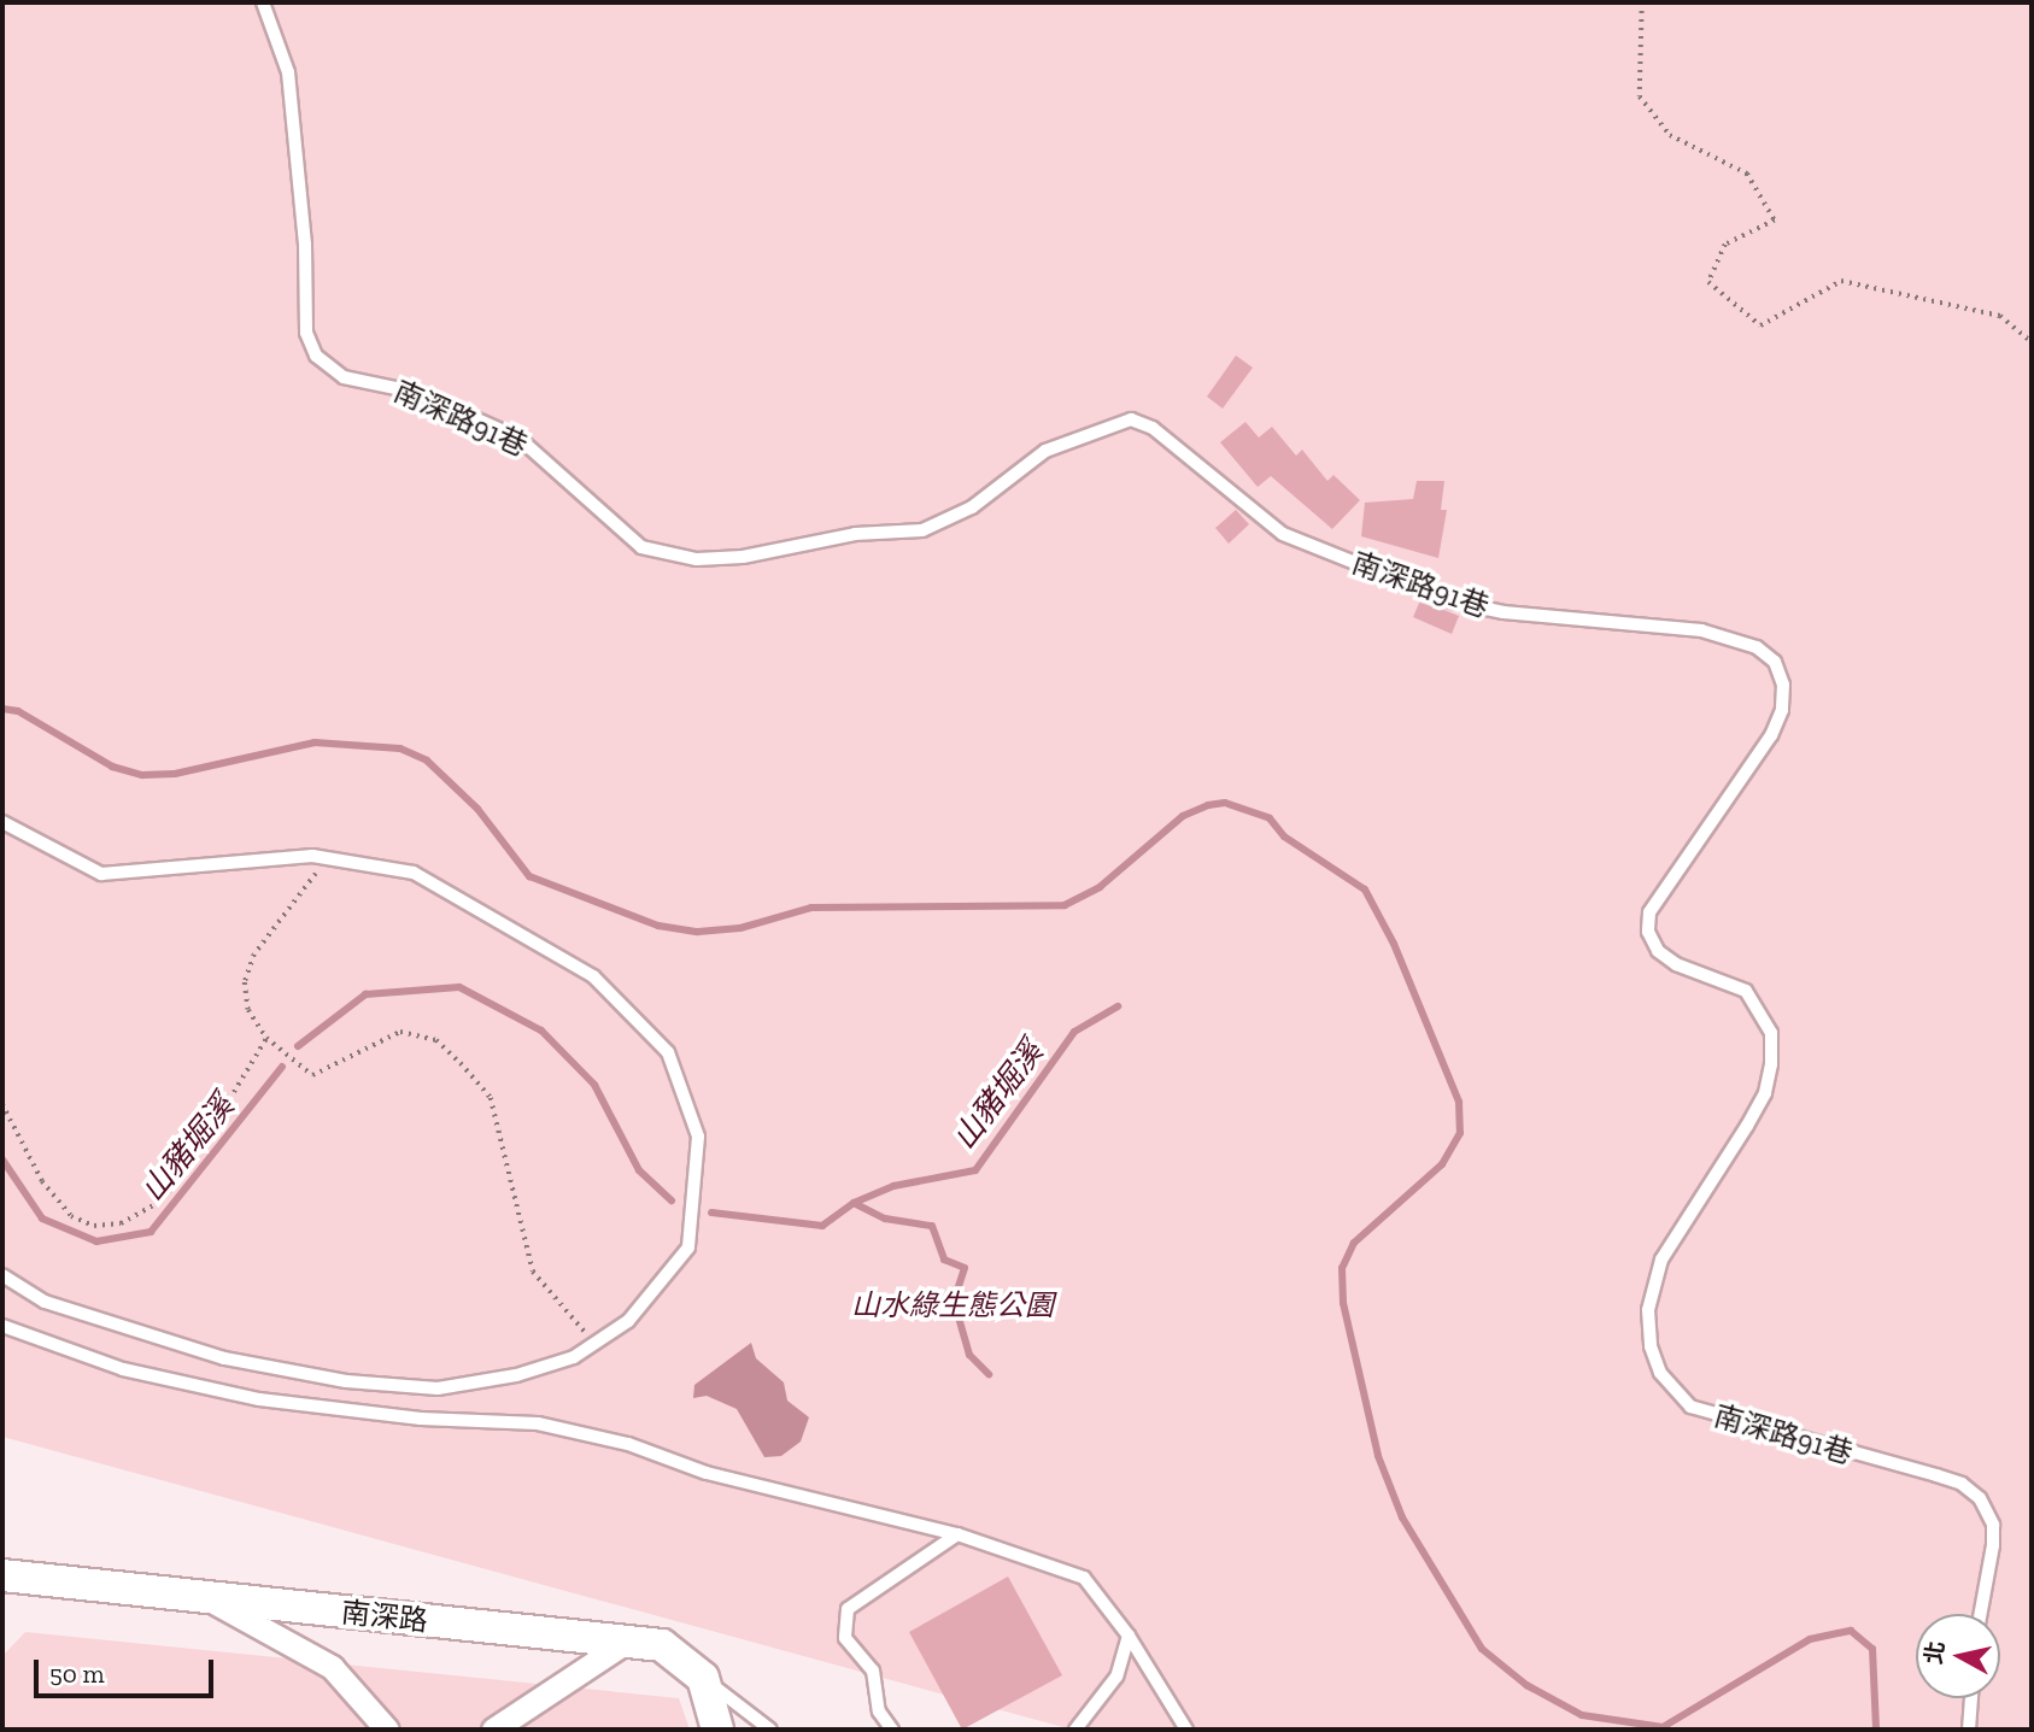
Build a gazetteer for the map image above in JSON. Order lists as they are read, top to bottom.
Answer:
{
  "streets": {
    "main road": ["南深路"],
    "lane": ["南深路91巷"]
  },
  "water": ["山豬堀溪"],
  "parks": ["山水綠生態公園"],
  "scale_bar": "50 m",
  "north": "left"
}
